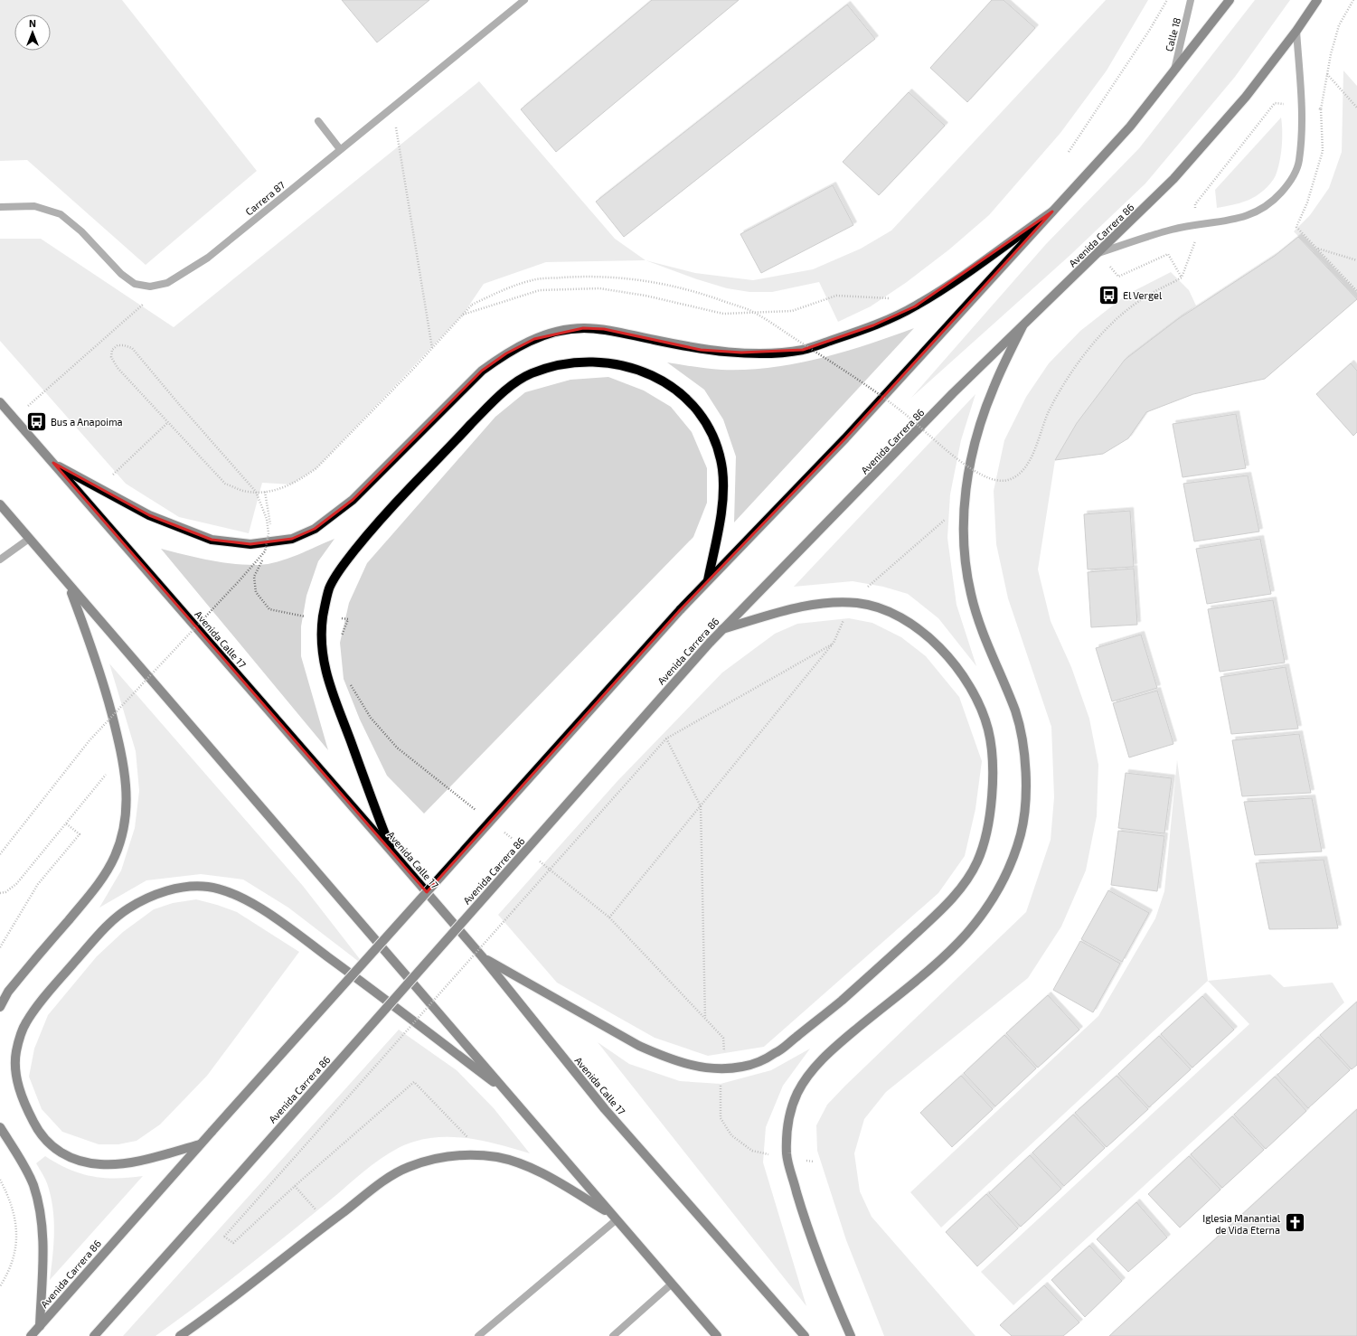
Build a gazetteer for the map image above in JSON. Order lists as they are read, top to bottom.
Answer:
{
  "streets": {
    "main road": ["Avenida Carrera 86", "Avenida Calle 17"],
    "street": ["Calle 18", "Carrera 87"]
  },
  "crossings": [
    ["Calle 18", "Avenida Carrera 86"]
  ],
  "places": {
    "bus stop": ["El Vergel", "Bus a Anapoima"],
    "church": ["Iglesia Manantial de Vida Eterna"]
  },
  "north": "top"
}
